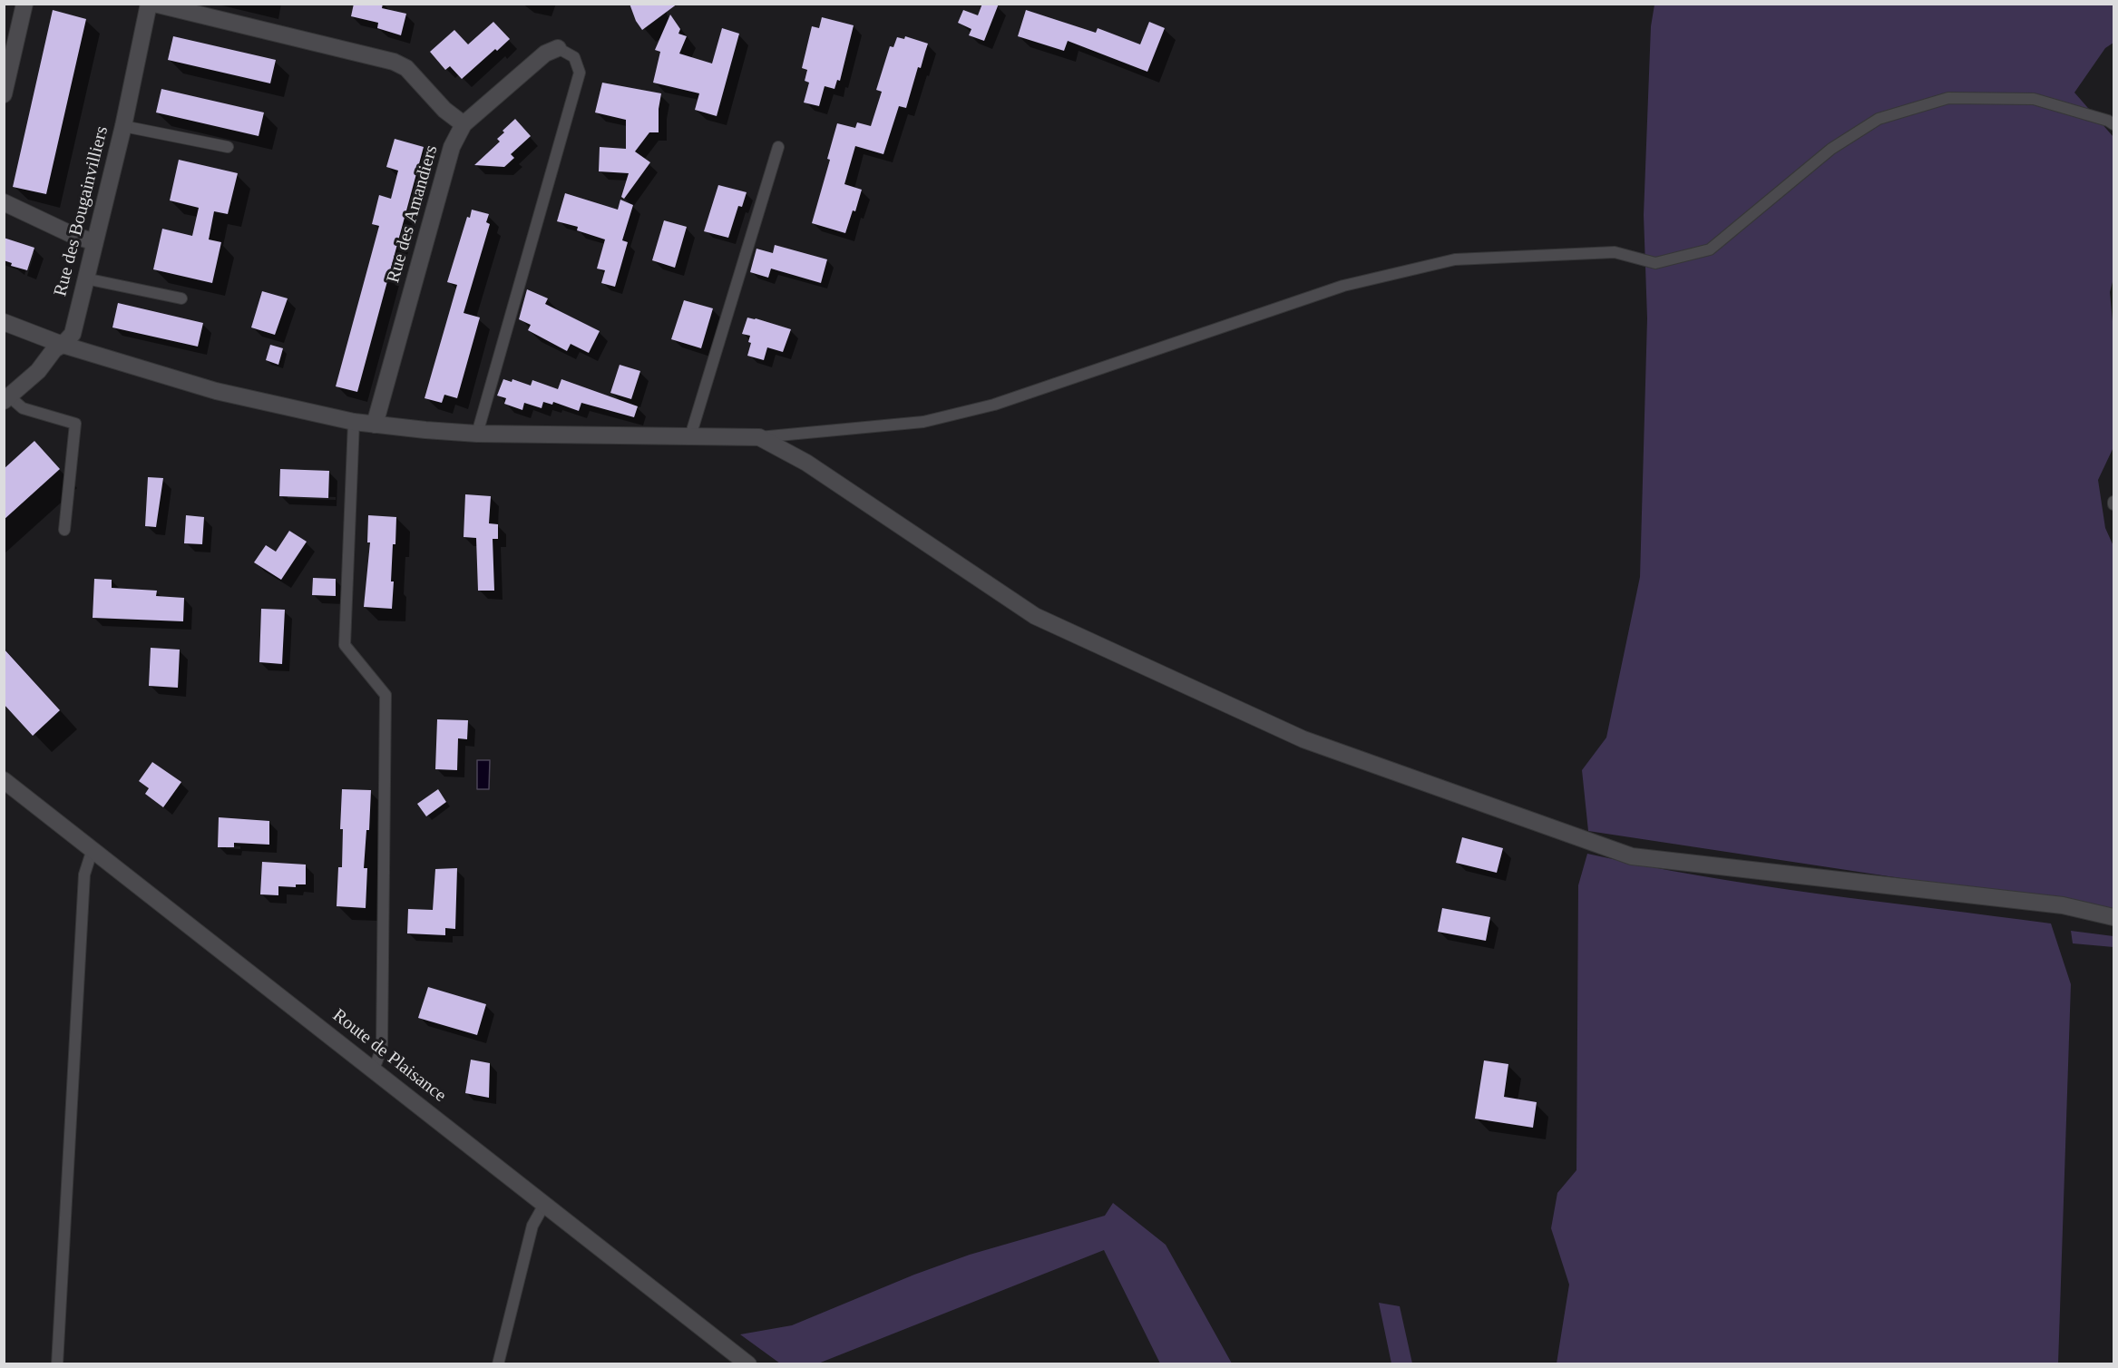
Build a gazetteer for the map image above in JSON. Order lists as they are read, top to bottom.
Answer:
{
  "streets": {
    "street": ["Rue des Bougainvilliers", "Rue des Amandiers", "Route de Plaisance"]
  }
}
